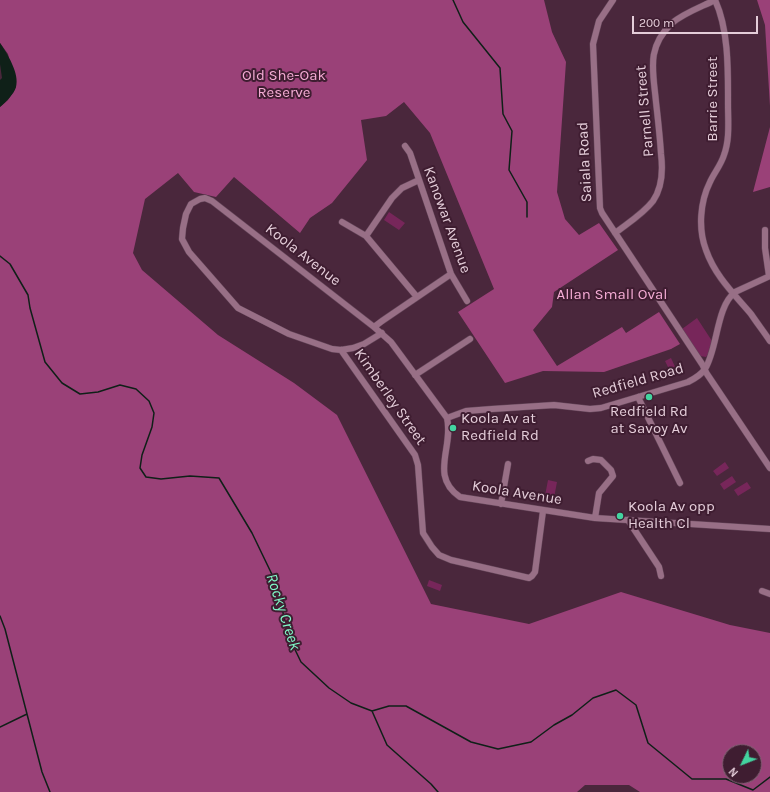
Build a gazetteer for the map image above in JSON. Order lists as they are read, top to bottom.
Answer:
{
  "streets": {
    "street": [
      "Barrie Street",
      "Parnell Street",
      "Saiala Road",
      "Kanowar Avenue",
      "Koola Avenue",
      "Redfield Road",
      "Kimberley Street"
    ]
  },
  "crossings": [
    ["Barrie Street", "Parnell Street"],
    ["Barrie Street", "Redfield Road"],
    ["Parnell Street", "Saiala Road"],
    ["Saiala Road", "Redfield Road"],
    ["Koola Avenue", "Redfield Road"],
    ["Koola Avenue", "Kimberley Street"]
  ],
  "water": ["Rocky Creek"],
  "parks": ["Old She-Oak Reserve", "Allan Small Oval"],
  "places": ["Redfield Rd at Savoy Av", "Koola Av at Redfield Rd", "Koola Av opp Health Cl"],
  "scale_bar": "200 m",
  "north": "bottom left"
}
